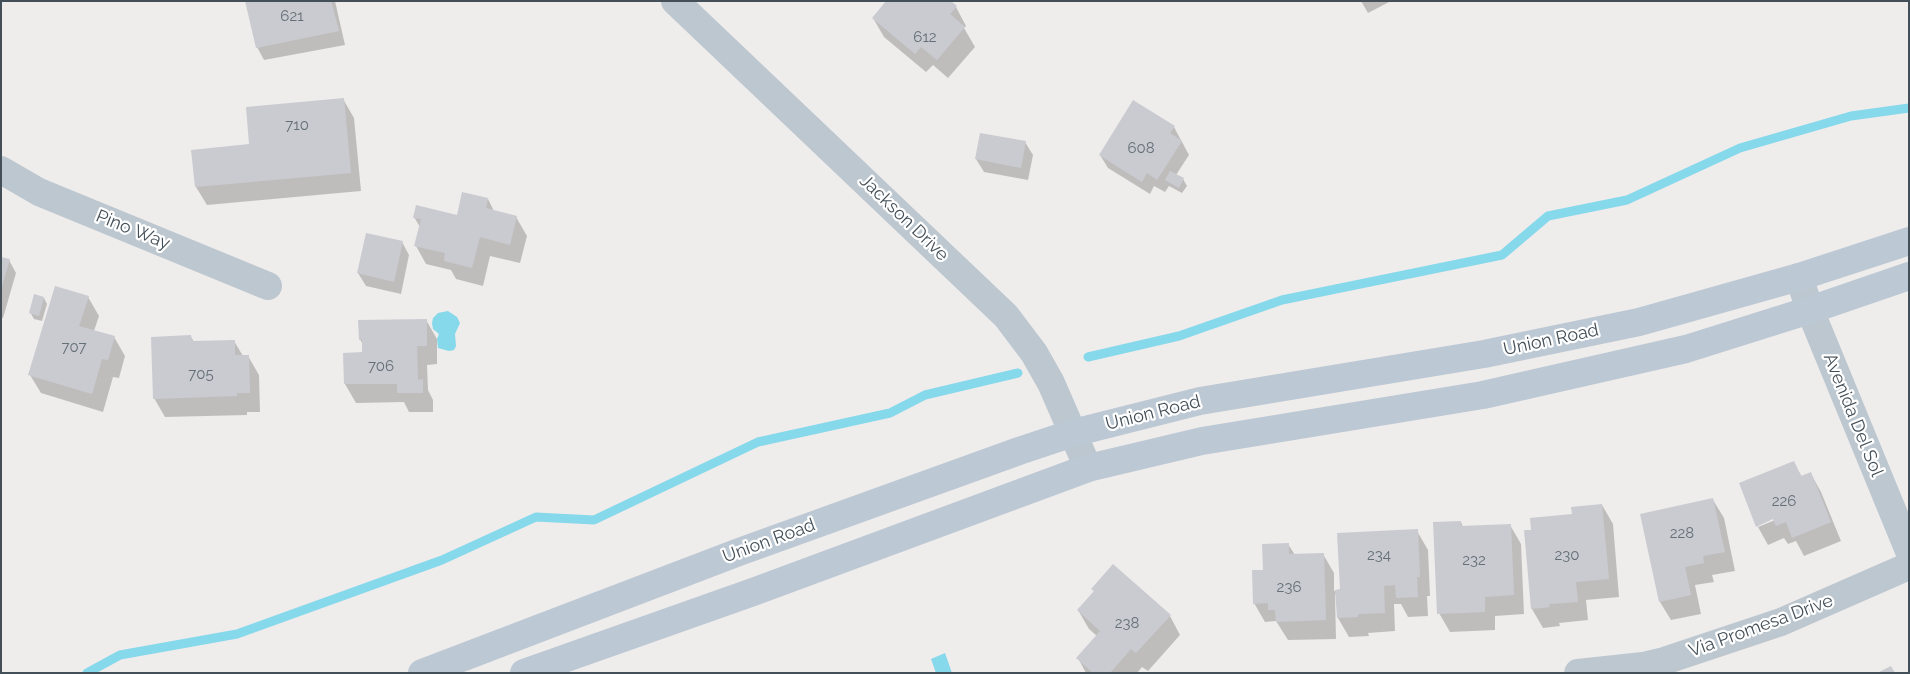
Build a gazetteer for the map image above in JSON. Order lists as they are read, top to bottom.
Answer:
{
  "streets": {
    "main road": ["Union Road"],
    "street": [
      "Jackson Drive",
      "Pino Way",
      "Avenida Del Sol",
      "Via Promesa Drive"
    ]
  },
  "crossings": [
    ["Jackson Drive", "Union Road"],
    ["Union Road", "Avenida Del Sol"]
  ],
  "house_numbers": [
    "621",
    "612",
    "710",
    "608",
    "707",
    "706",
    "705",
    "226",
    "228",
    "234",
    "230",
    "232",
    "236",
    "238"
  ]
}
